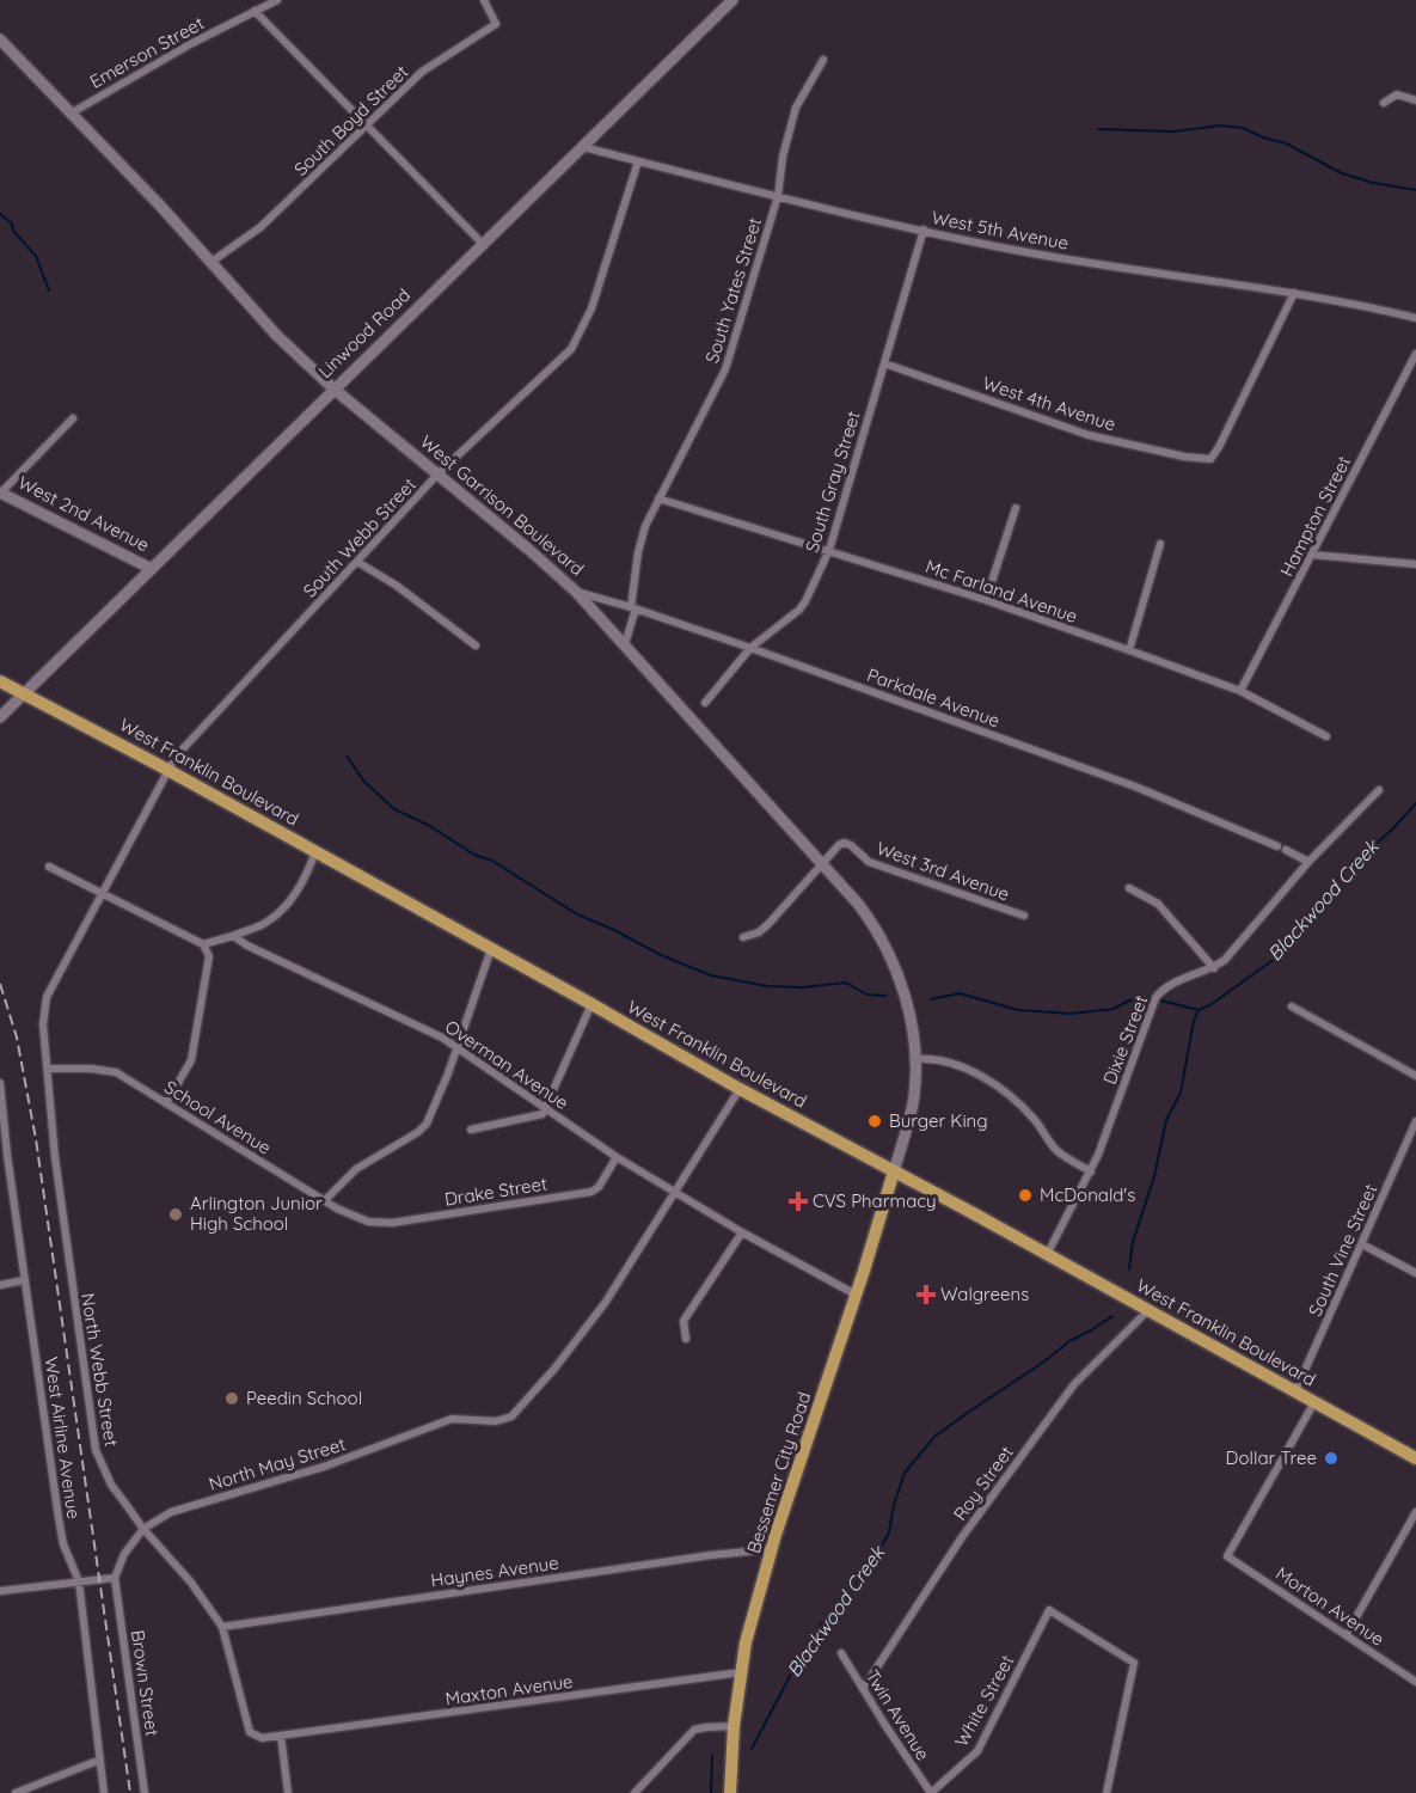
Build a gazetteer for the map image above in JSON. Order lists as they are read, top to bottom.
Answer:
{
  "streets": {
    "main road": [
      "Linwood Road",
      "West Garrison Boulevard",
      "West 2nd Avenue",
      "West Franklin Boulevard",
      "Bessemer City Road"
    ],
    "street": [
      "Emerson Street",
      "South Boyd Street",
      "West 5th Avenue",
      "South Yates Street",
      "West 4th Avenue",
      "South Gray Street",
      "Hampton Street",
      "South Webb Street",
      "Mc Farland Avenue",
      "Parkdale Avenue",
      "West 3rd Avenue",
      "Dixie Street",
      "Overman Avenue",
      "School Avenue",
      "Drake Street",
      "South Vine Street",
      "North Webb Street",
      "West Airline Avenue",
      "North May Street",
      "Roy Street",
      "Haynes Avenue",
      "Morton Avenue",
      "Brown Street",
      "Maxton Avenue",
      "White Street",
      "Twin Avenue"
    ]
  },
  "crossings": [
    ["Emerson Street", "West Garrison Boulevard"],
    ["South Boyd Street", "West Garrison Boulevard"],
    ["West 5th Avenue", "South Yates Street"],
    ["West 5th Avenue", "Linwood Road"],
    ["West 5th Avenue", "West 4th Avenue"],
    ["West 5th Avenue", "South Gray Street"],
    ["West 5th Avenue", "South Webb Street"],
    ["South Yates Street", "West Garrison Boulevard"],
    ["South Yates Street", "Mc Farland Avenue"],
    ["South Yates Street", "Parkdale Avenue"],
    ["Linwood Road", "West Garrison Boulevard"],
    ["Linwood Road", "West 2nd Avenue"],
    ["Linwood Road", "West Franklin Boulevard"],
    ["West 4th Avenue", "South Gray Street"],
    ["South Gray Street", "Mc Farland Avenue"],
    ["South Gray Street", "Parkdale Avenue"],
    ["West Garrison Boulevard", "South Webb Street"],
    ["West Garrison Boulevard", "Parkdale Avenue"],
    ["West Garrison Boulevard", "West Franklin Boulevard"],
    ["West Garrison Boulevard", "West 3rd Avenue"],
    ["West Garrison Boulevard", "Bessemer City Road"],
    ["Hampton Street", "Mc Farland Avenue"],
    ["South Webb Street", "West Franklin Boulevard"],
    ["South Webb Street", "North Webb Street"],
    ["West Franklin Boulevard", "Dixie Street"],
    ["West Franklin Boulevard", "South Vine Street"],
    ["West Franklin Boulevard", "Bessemer City Road"],
    ["West Franklin Boulevard", "Roy Street"],
    ["West Franklin Boulevard", "Morton Avenue"],
    ["Overman Avenue", "Drake Street"],
    ["Overman Avenue", "North May Street"],
    ["Overman Avenue", "Bessemer City Road"],
    ["School Avenue", "Drake Street"],
    ["School Avenue", "North Webb Street"],
    ["North Webb Street", "North May Street"],
    ["North Webb Street", "Haynes Avenue"],
    ["North Webb Street", "Maxton Avenue"],
    ["North May Street", "Brown Street"],
    ["Bessemer City Road", "Haynes Avenue"],
    ["Bessemer City Road", "Maxton Avenue"],
    ["Roy Street", "Twin Avenue"],
    ["White Street", "Twin Avenue"]
  ],
  "water": ["Blackwood Creek"],
  "places": {
    "other": [
      "Burger King",
      "McDonald's",
      "Arlington Junior High School",
      "Peedin School",
      "Dollar Tree"
    ],
    "health": ["CVS Pharmacy", "Walgreens"]
  }
}
